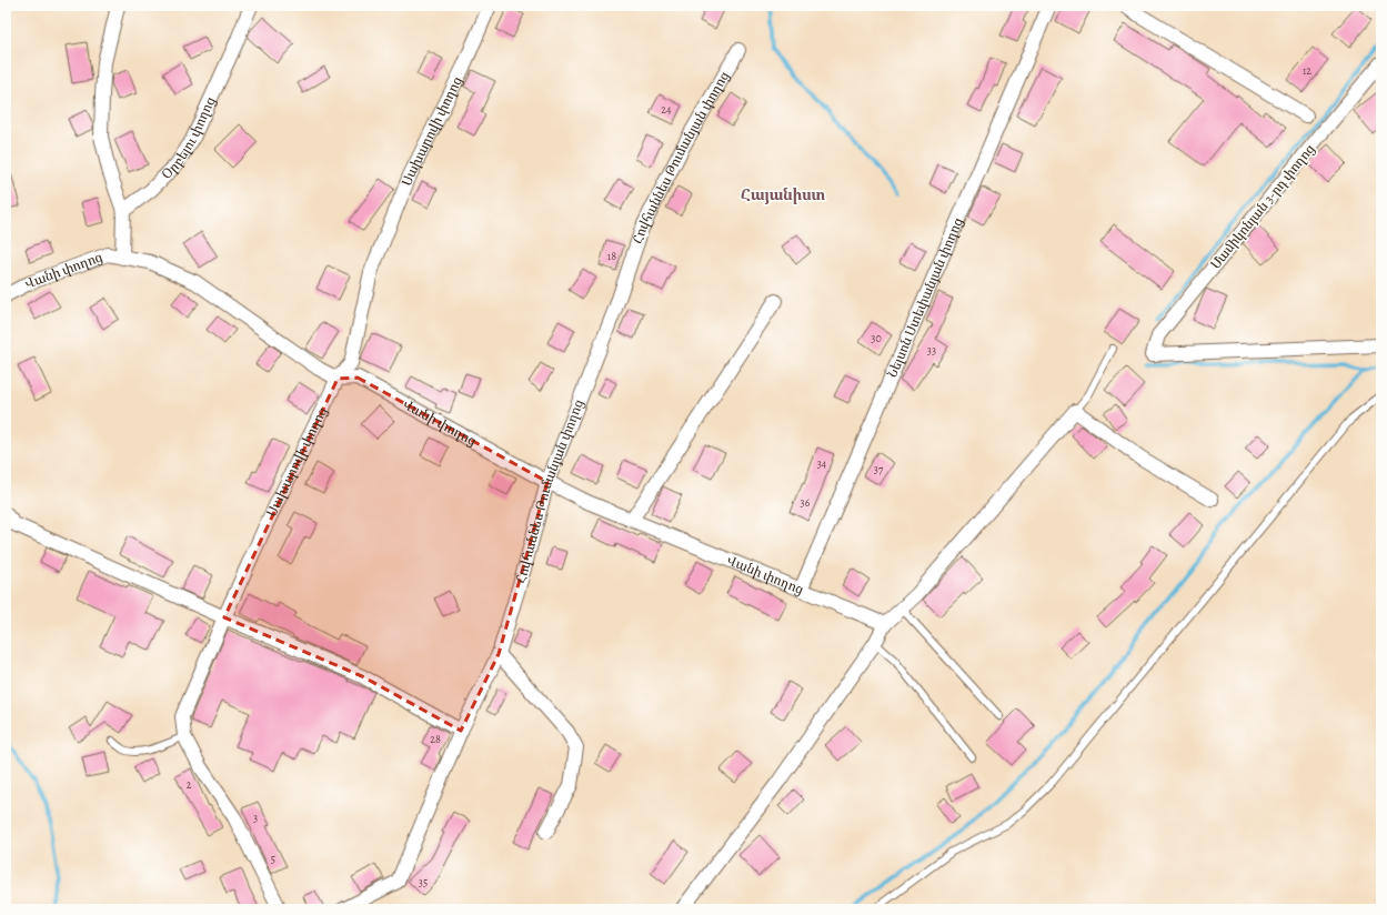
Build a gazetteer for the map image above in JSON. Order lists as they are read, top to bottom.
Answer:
{
  "streets": {
    "street": [
      "Սախարովի փողոց",
      "Օրբելու փողոց",
      "Հովհաննես Թումանյան փողոց",
      "Մամիկոնյան 3-րդ փողոց",
      "Վանի փողոց",
      "Նելսոն Ստեփանյան փողոց"
    ]
  },
  "crossings": [
    ["Սախարովի փողոց", "Վանի փողոց"],
    ["Հովհաննես Թումանյան փողոց", "Վանի փողոց"],
    ["Վանի փողոց", "Նելսոն Ստեփանյան փողոց"]
  ],
  "districts": ["Հայանիստ"],
  "house_numbers": [
    "12",
    "24",
    "18",
    "30",
    "33",
    "34",
    "37",
    "36",
    "28",
    "2",
    "3",
    "5",
    "35"
  ]
}
